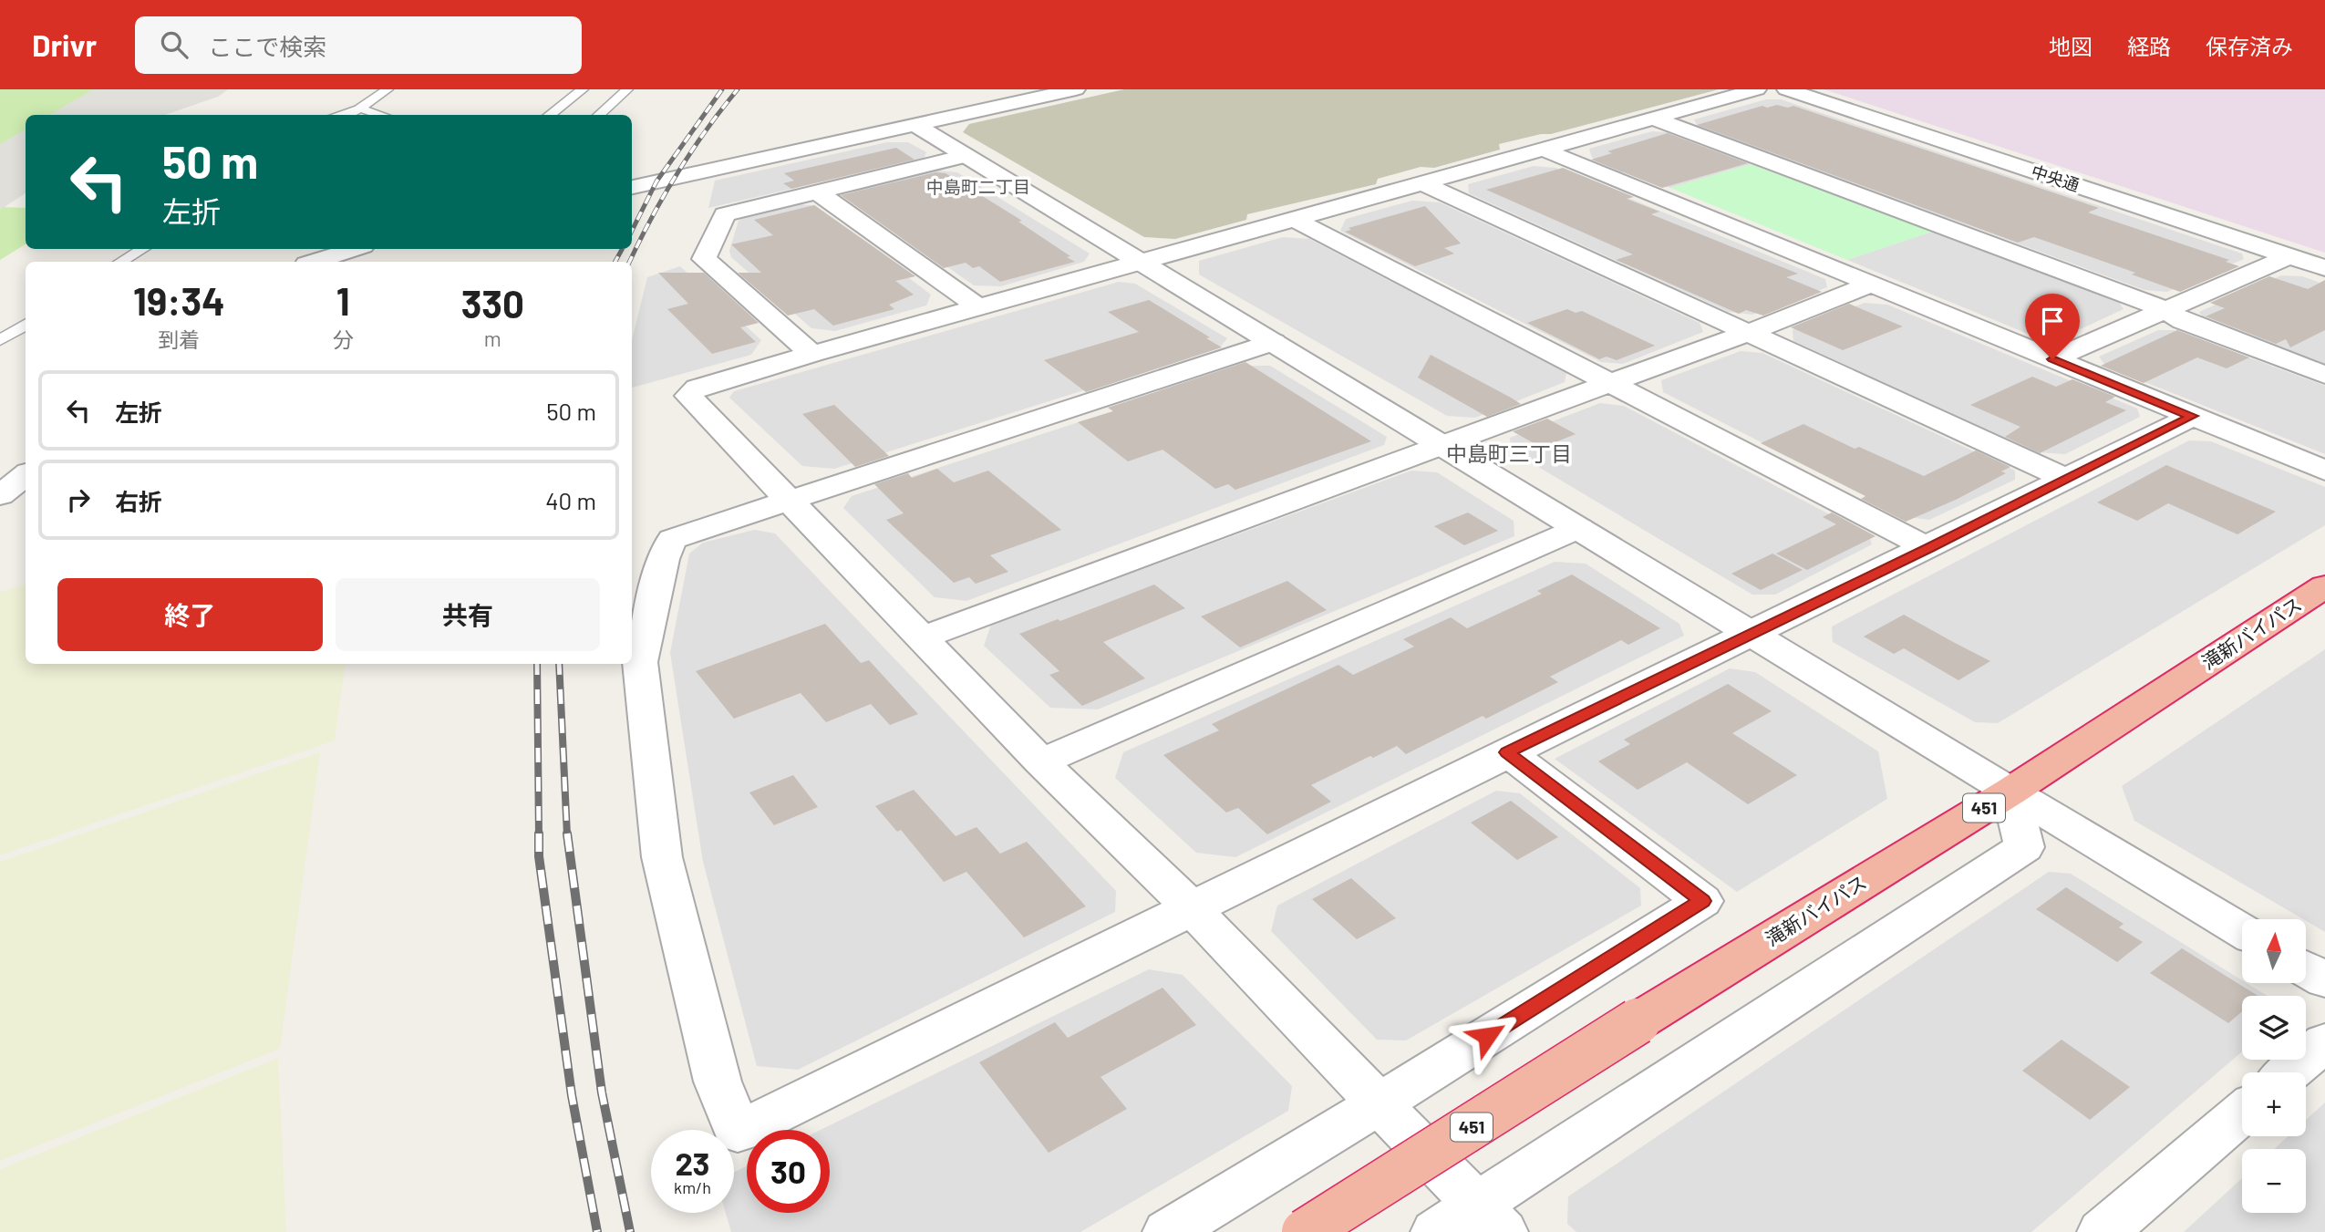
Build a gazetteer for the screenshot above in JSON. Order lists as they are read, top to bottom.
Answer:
{
  "streets": {
    "highway": ["滝新バイパス", "451"],
    "street": ["中央通"]
  },
  "districts": ["中島町二丁目", "中島町三丁目"],
  "north": "top",
  "page": {
    "header": "Drivr",
    "search": "ここで検索",
    "nav": ["地図", "経路", "保存済み"],
    "turn": ["50 m", "左折"],
    "eta": [
      "19:34",
      "到着",
      "1",
      "分",
      "330",
      "m"
    ],
    "list": [
      {
        "name": "左折",
        "value": "50 m"
      },
      {
        "name": "右折",
        "value": "40 m"
      }
    ],
    "buttons": ["終了", "共有"],
    "map_buttons": ["+", "−"],
    "speed": "23 km/h",
    "limit": "30"
  }
}
